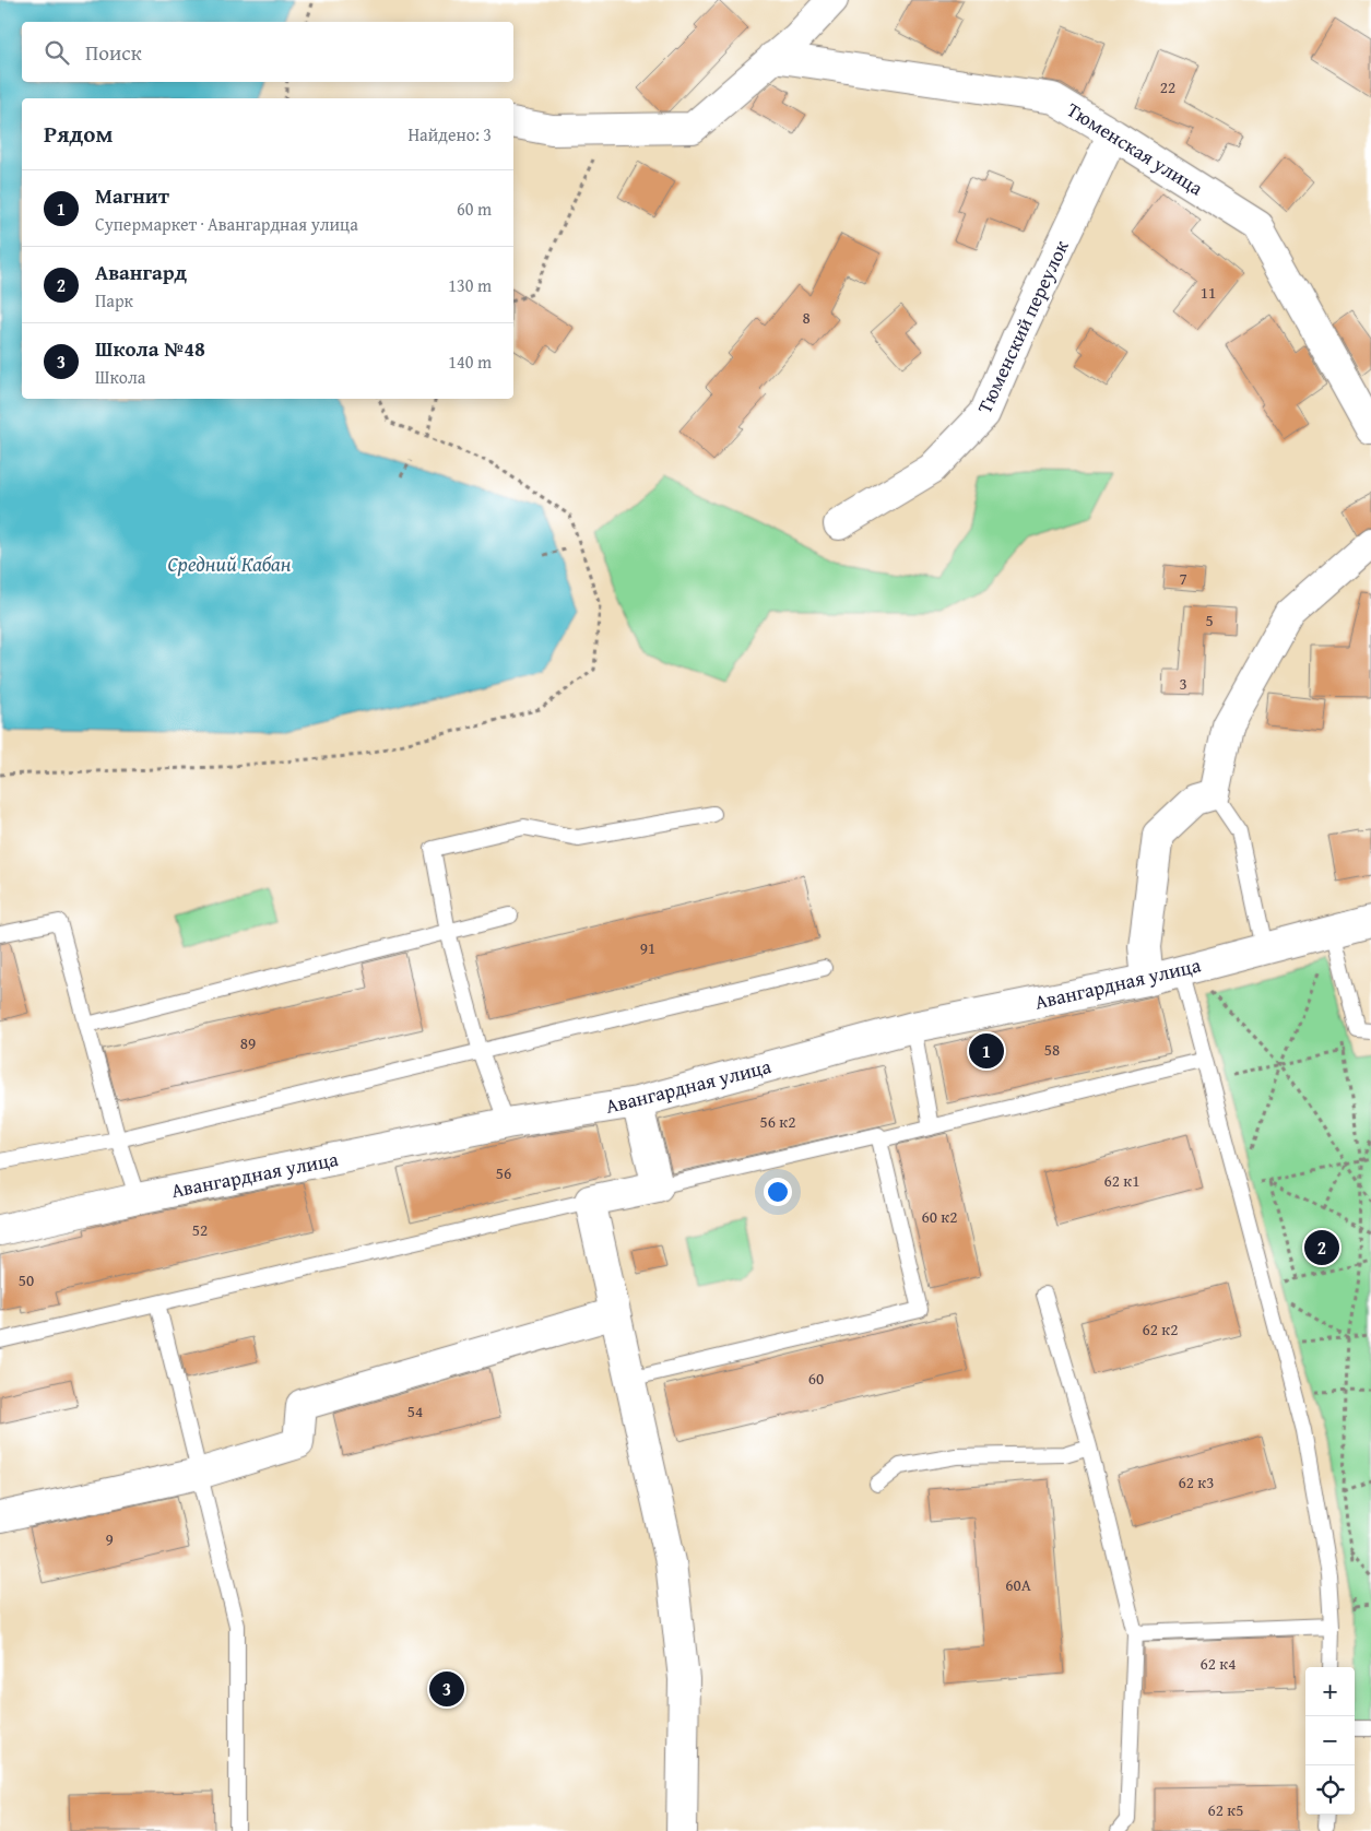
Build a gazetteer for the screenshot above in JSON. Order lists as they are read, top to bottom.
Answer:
{
  "streets": {
    "street": ["Тюменская улица", "Тюменский переулок", "Авангардная улица"]
  },
  "crossings": [
    ["Тюменская улица", "Тюменский переулок"]
  ],
  "water": ["Средний Кабан"],
  "house_numbers": [
    "22",
    "11",
    "8",
    "7",
    "5",
    "3",
    "91",
    "89",
    "58",
    "56 к2",
    "56",
    "62 к1",
    "60 к2",
    "52",
    "50",
    "62 к2",
    "60",
    "54",
    "62 к3",
    "9",
    "60А",
    "62 к4",
    "62 к5"
  ],
  "page": {
    "search": "Поиск",
    "heading": ["Рядом", "Найдено: 3"],
    "list": [
      {
        "mark": "1",
        "name": "Магнит",
        "note": "Супермаркет · Авангардная улица",
        "value": "60 m"
      },
      {
        "mark": "2",
        "name": "Авангард",
        "note": "Парк",
        "value": "130 m"
      },
      {
        "mark": "3",
        "name": "Школа №48",
        "note": "Школа",
        "value": "140 m"
      }
    ],
    "pins": ["1", "2", "3"],
    "map_buttons": ["+", "−"]
  }
}
